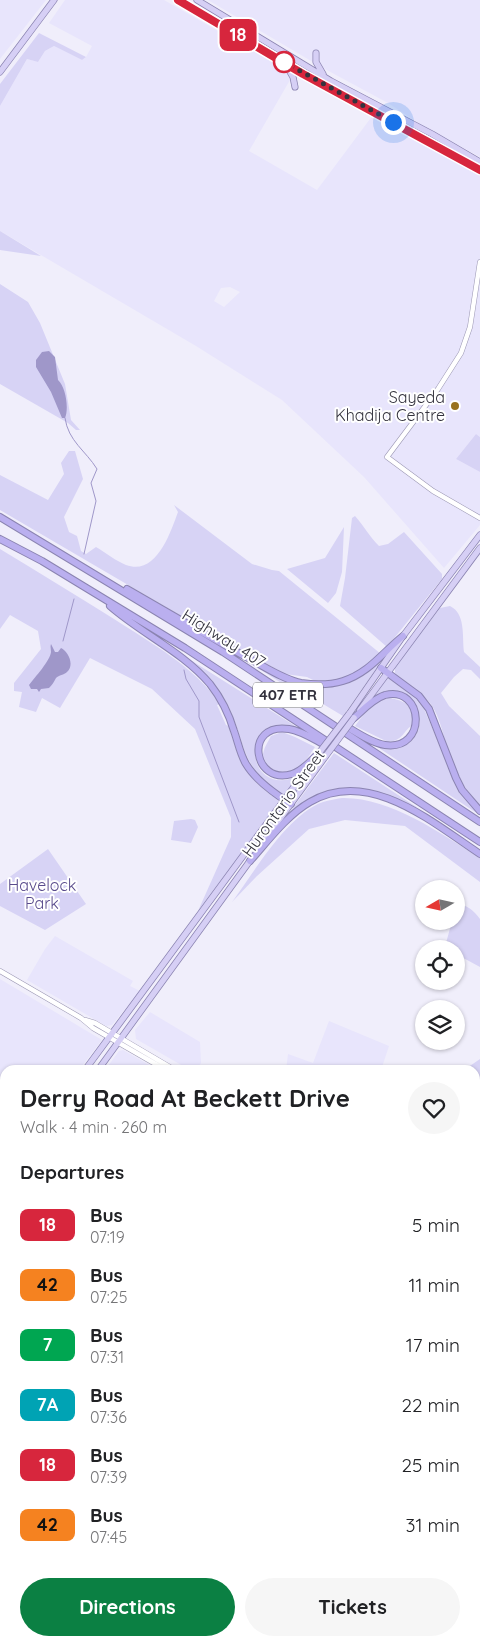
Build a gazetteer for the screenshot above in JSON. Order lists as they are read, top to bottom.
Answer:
{
  "streets": {
    "highway": ["Highway 407", "407 ETR"],
    "main road": ["Hurontario Street"]
  },
  "parks": ["Havelock Park"],
  "places": ["Sayeda Khadija Centre"],
  "lines": ["bus line 18"],
  "north": "left",
  "page": {
    "on_map": "18",
    "heading": [
      ["Derry Road At Beckett Drive", "Walk · 4 min · 260 m"],
      "Departures"
    ],
    "list": [
      {
        "mark": "18",
        "name": "Bus",
        "note": "07:19",
        "value": "5 min"
      },
      {
        "mark": "42",
        "name": "Bus",
        "note": "07:25",
        "value": "11 min"
      },
      {
        "mark": "7",
        "name": "Bus",
        "note": "07:31",
        "value": "17 min"
      },
      {
        "mark": "7A",
        "name": "Bus",
        "note": "07:36",
        "value": "22 min"
      },
      {
        "mark": "18",
        "name": "Bus",
        "note": "07:39",
        "value": "25 min"
      },
      {
        "mark": "42",
        "name": "Bus",
        "note": "07:45",
        "value": "31 min"
      }
    ],
    "buttons": ["Directions", "Tickets"]
  }
}
